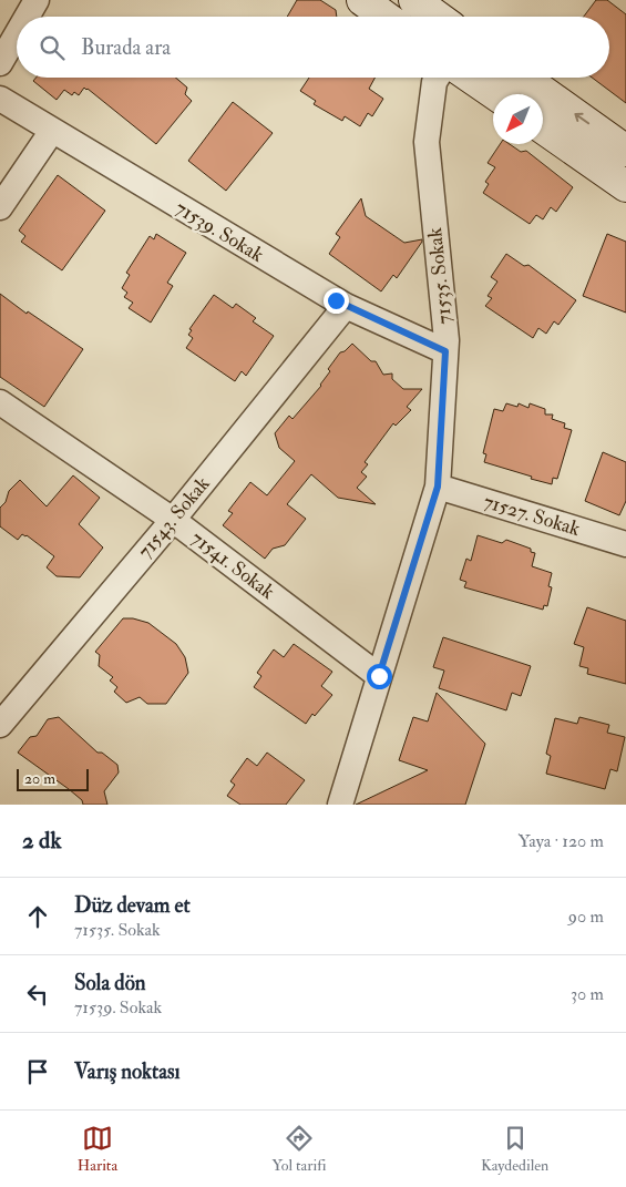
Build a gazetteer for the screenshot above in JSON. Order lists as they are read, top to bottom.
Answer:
{
  "streets": {
    "street": [
      "71539. Sokak",
      "71535. Sokak",
      "71527. Sokak",
      "71543. Sokak",
      "71541. Sokak"
    ]
  },
  "crossings": [
    ["71539. Sokak", "71535. Sokak"],
    ["71539. Sokak", "71543. Sokak"],
    ["71535. Sokak", "71527. Sokak"],
    ["71535. Sokak", "71541. Sokak"],
    ["71543. Sokak", "71541. Sokak"]
  ],
  "scale_bar": "20 m",
  "north": "bottom left",
  "page": {
    "search": "Burada ara",
    "scale": "20 m",
    "heading": ["2 dk", "Yaya · 120 m"],
    "list": [
      ["Düz devam et", "71535. Sokak", "90 m"],
      ["Sola dön", "71539. Sokak", "30 m"],
      "Varış noktası"
    ],
    "nav": ["Harita", "Yol tarifi", "Kaydedilen"]
  }
}
